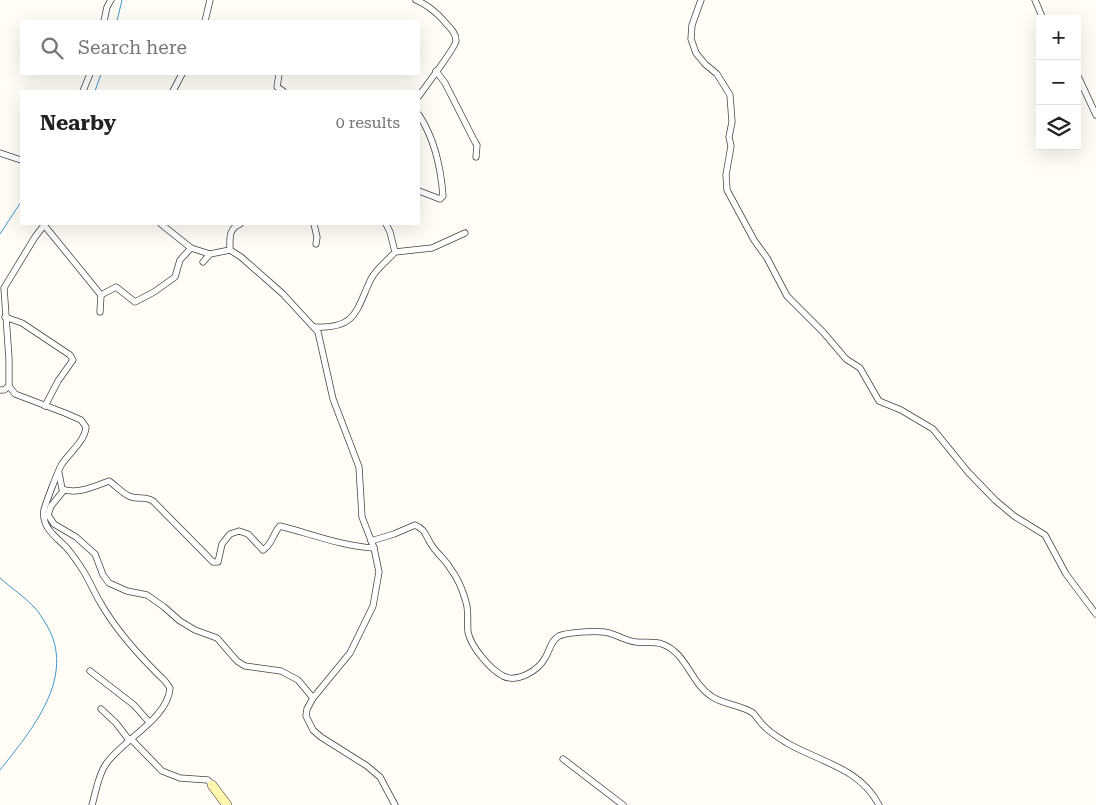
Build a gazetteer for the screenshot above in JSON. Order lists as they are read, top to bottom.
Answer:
{
  "page": {
    "map_buttons": ["+", "−"],
    "search": "Search here",
    "heading": ["Nearby", "0 results"]
  }
}
